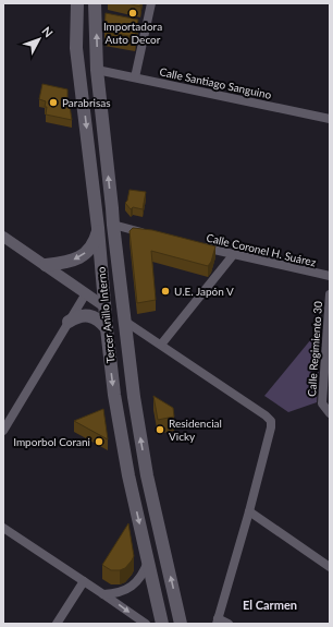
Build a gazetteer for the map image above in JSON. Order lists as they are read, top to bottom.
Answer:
{
  "streets": {
    "main road": ["Tercer Anillo Interno"],
    "street": ["Calle Santiago Sanguino", "Calle Coronel H. Suárez", "Calle Regimiento 30"]
  },
  "crossings": [
    ["Calle Santiago Sanguino", "Tercer Anillo Interno"]
  ],
  "districts": ["El Carmen"],
  "places": [
    "Importadora Auto Decor",
    "Parabrisas",
    "U.E. Japón V",
    "Residencial Vicky",
    "Imporbol Corani"
  ],
  "north": "top right"
}
